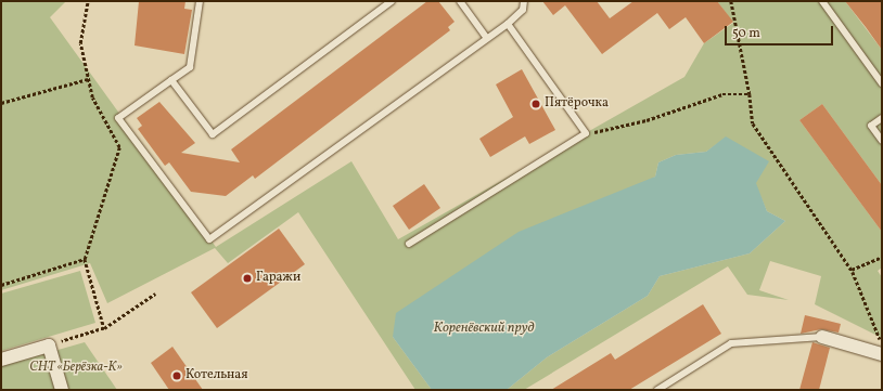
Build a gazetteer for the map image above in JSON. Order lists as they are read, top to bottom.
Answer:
{
  "water": ["Коренёвский пруд"],
  "parks": ["СНТ «Берёзка-К»"],
  "places": ["Пятёрочка", "Гаражи", "Котельная"],
  "scale_bar": "50 m"
}
